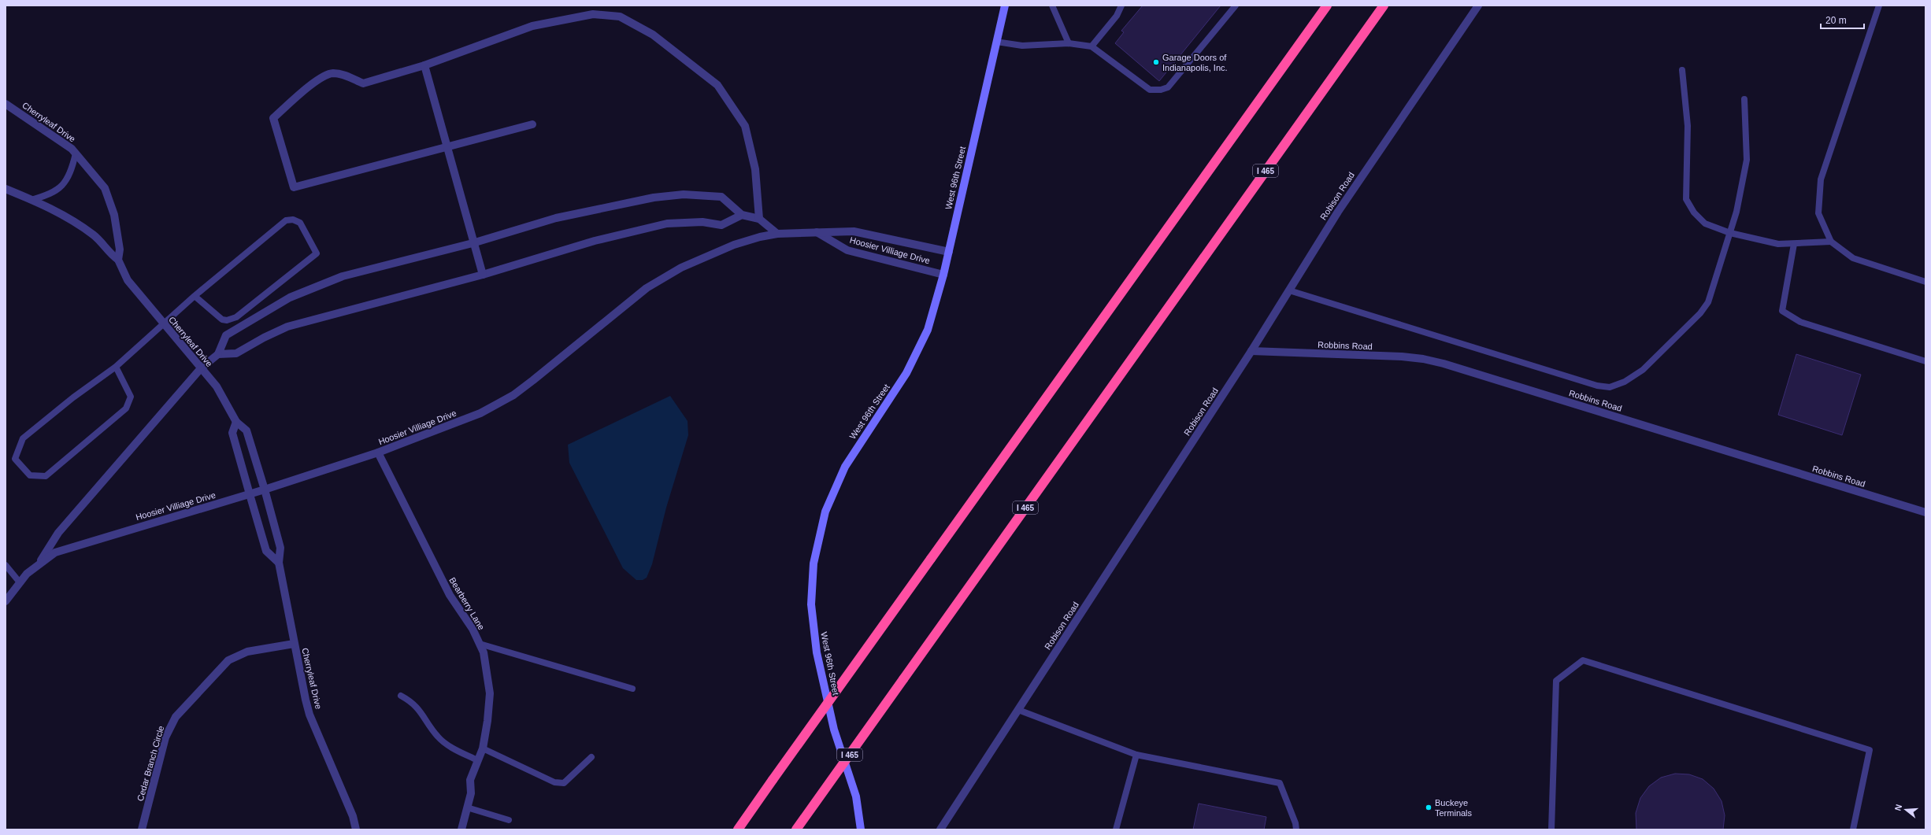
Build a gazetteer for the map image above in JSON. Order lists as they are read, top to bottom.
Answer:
{
  "streets": {
    "highway": ["I 465"],
    "street": [
      "Cherryleaf Drive",
      "West 96th Street",
      "Robison Road",
      "Hoosier Villiage Drive",
      "Robbins Road",
      "Bearberry Lane",
      "Cedar Branch Circle"
    ]
  },
  "crossings": [
    ["Cherryleaf Drive", "Hoosier Villiage Drive"],
    ["Cherryleaf Drive", "Cedar Branch Circle"],
    ["West 96th Street", "Hoosier Villiage Drive"],
    ["Robison Road", "Robbins Road"],
    ["Hoosier Villiage Drive", "Bearberry Lane"]
  ],
  "places": ["Garage Doors of Indianapolis, Inc.", "Buckeye Terminals"],
  "scale_bar": "20 m",
  "north": "left"
}
